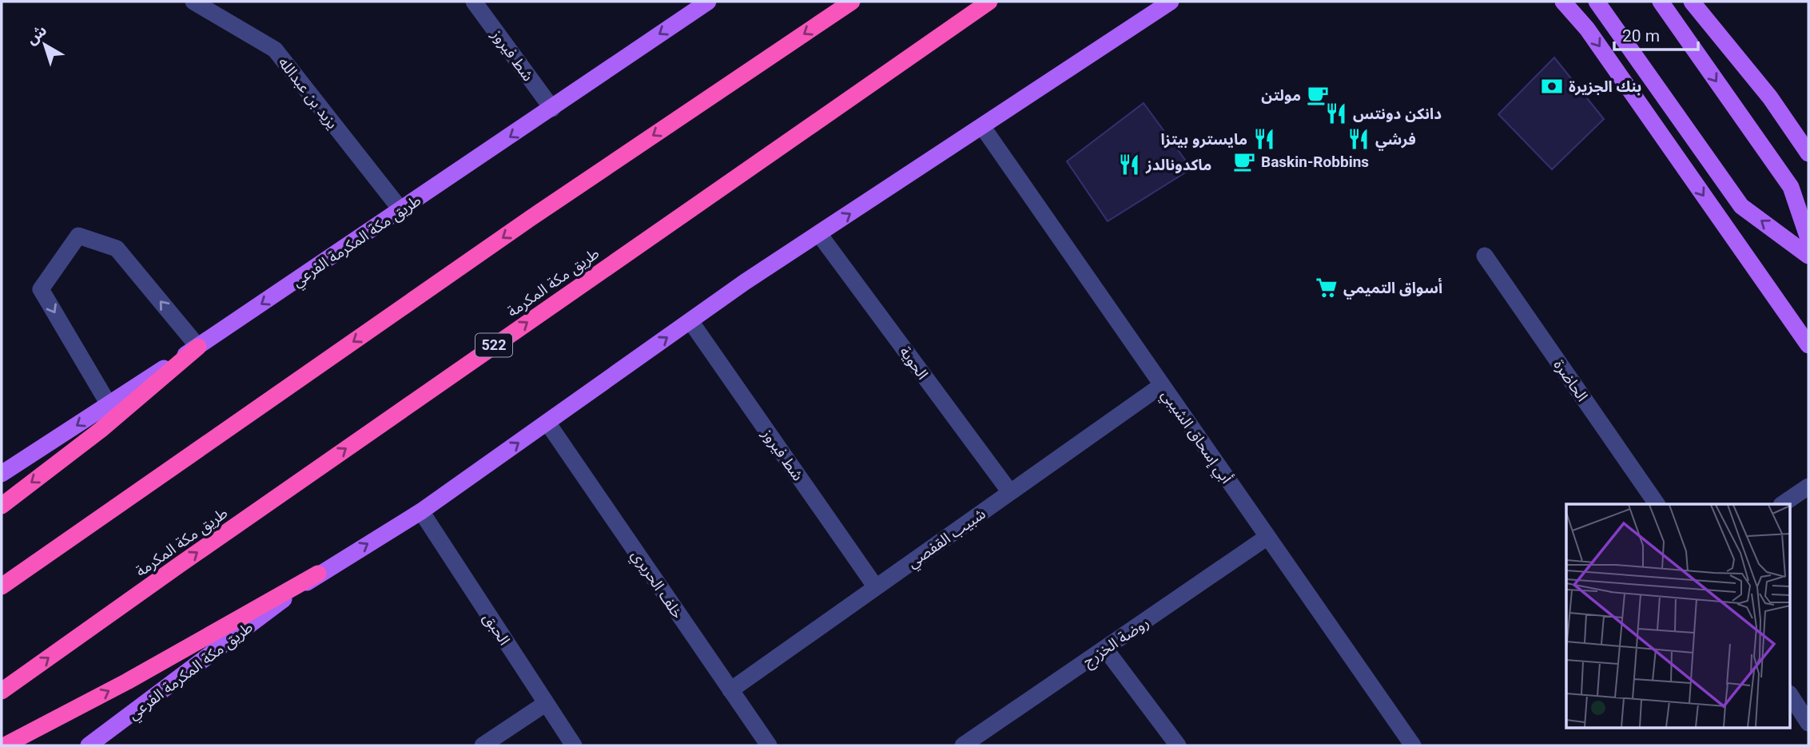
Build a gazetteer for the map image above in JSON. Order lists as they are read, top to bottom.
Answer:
{
  "streets": {
    "highway": ["طريق مكة المكرمة", "522"],
    "main road": ["طريق مكة المكرمة الفرعي"],
    "street": [
      "شط فيروز",
      "يزيد بن عبدالله",
      "الحوية",
      "الحاضرة",
      "أبي إسحاق الشيبي",
      "شبيب القفصي",
      "خلف الحريري",
      "الحبق",
      "روضة الخزرج"
    ]
  },
  "crossings": [
    ["شط فيروز", "طريق مكة المكرمة الفرعي"],
    ["شط فيروز", "شبيب القفصي"],
    ["يزيد بن عبدالله", "طريق مكة المكرمة الفرعي"],
    ["طريق مكة المكرمة الفرعي", "الحوية"],
    ["طريق مكة المكرمة الفرعي", "أبي إسحاق الشيبي"],
    ["طريق مكة المكرمة الفرعي", "خلف الحريري"],
    ["طريق مكة المكرمة الفرعي", "الحبق"],
    ["الحوية", "شبيب القفصي"],
    ["أبي إسحاق الشيبي", "شبيب القفصي"],
    ["أبي إسحاق الشيبي", "روضة الخزرج"],
    ["شبيب القفصي", "خلف الحريري"]
  ],
  "places": {
    "bank": ["بنك الجزيرة"],
    "cafe": ["مولتن", "Baskin-Robbins"],
    "restaurant": [
      "دانكن دونتس",
      "مايسترو بيتزا",
      "فرشي",
      "ماكدونالدز"
    ],
    "supermarket": ["أسواق التميمي"]
  },
  "scale_bar": "20 m",
  "north": "top left"
}
